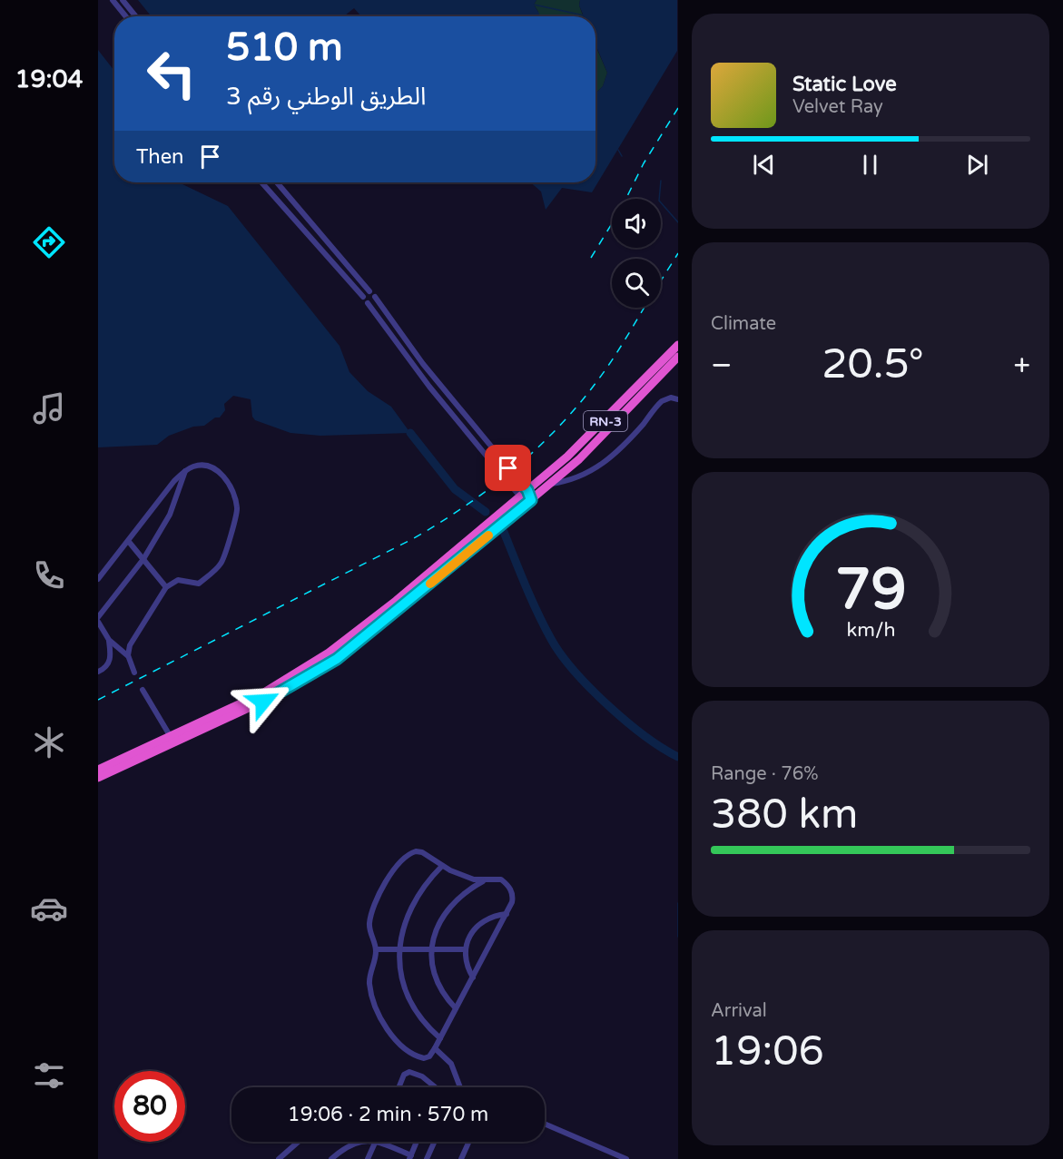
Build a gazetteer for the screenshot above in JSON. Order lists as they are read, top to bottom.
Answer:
{
  "streets": {
    "highway": ["RN-3"]
  },
  "page": {
    "tabs": "19:04",
    "turn": ["510 m", "الطريق الوطني رقم 3"],
    "song": ["Static Love", "Velvet Ray"],
    "then": "Then",
    "tile": [
      "Climate",
      ["Range · 76%", "380 km"],
      ["Arrival", "19:06"]
    ],
    "heat": ["−", "20.5°", "+"],
    "limit": "80",
    "trip": "19:06 · 2 min · 570 m",
    "gauge": ["79", "km/h"]
  }
}
